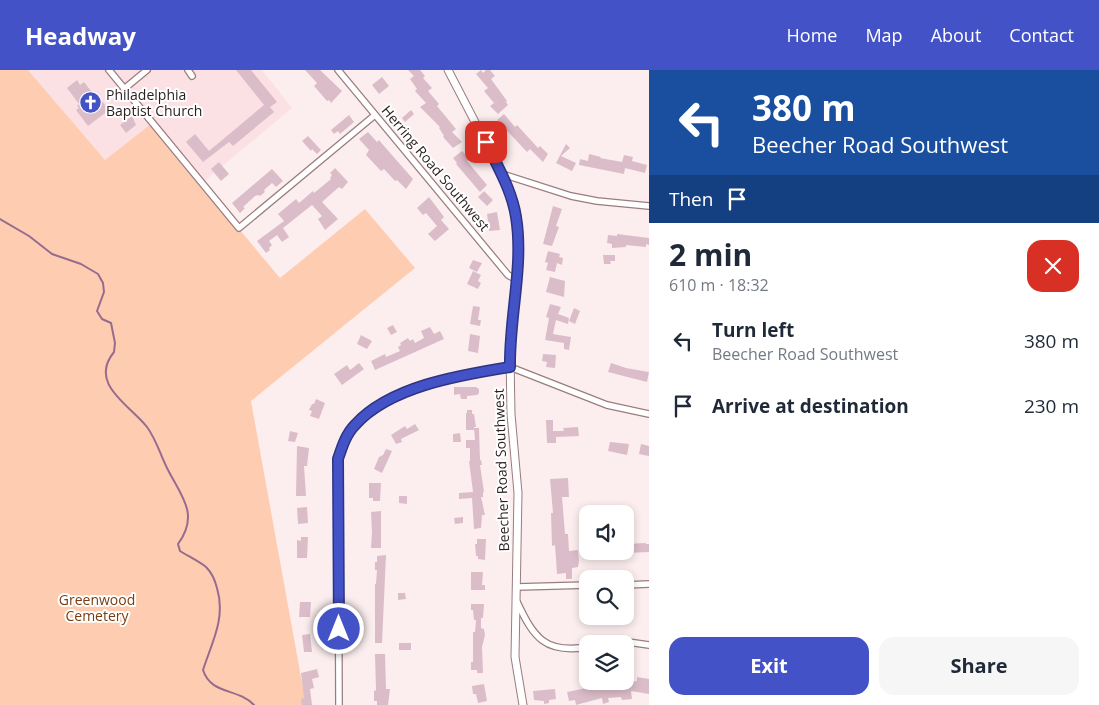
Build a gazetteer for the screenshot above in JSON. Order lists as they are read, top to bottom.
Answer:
{
  "streets": {
    "street": ["Herring Road Southwest", "Beecher Road Southwest"]
  },
  "crossings": [
    ["Herring Road Southwest", "Beecher Road Southwest"]
  ],
  "parks": ["Greenwood Cemetery"],
  "places": {
    "church": ["Philadelphia Baptist Church"]
  },
  "page": {
    "header": "Headway",
    "nav": [
      "Home",
      "Map",
      "About",
      "Contact"
    ],
    "turn": ["380 m", "Beecher Road Southwest"],
    "then": "Then",
    "heading": ["2 min", "610 m · 18:32"],
    "list": [
      {
        "name": "Turn left",
        "note": "Beecher Road Southwest",
        "value": "380 m"
      },
      {
        "name": "Arrive at destination",
        "value": "230 m"
      }
    ],
    "buttons": ["Exit", "Share"]
  }
}
